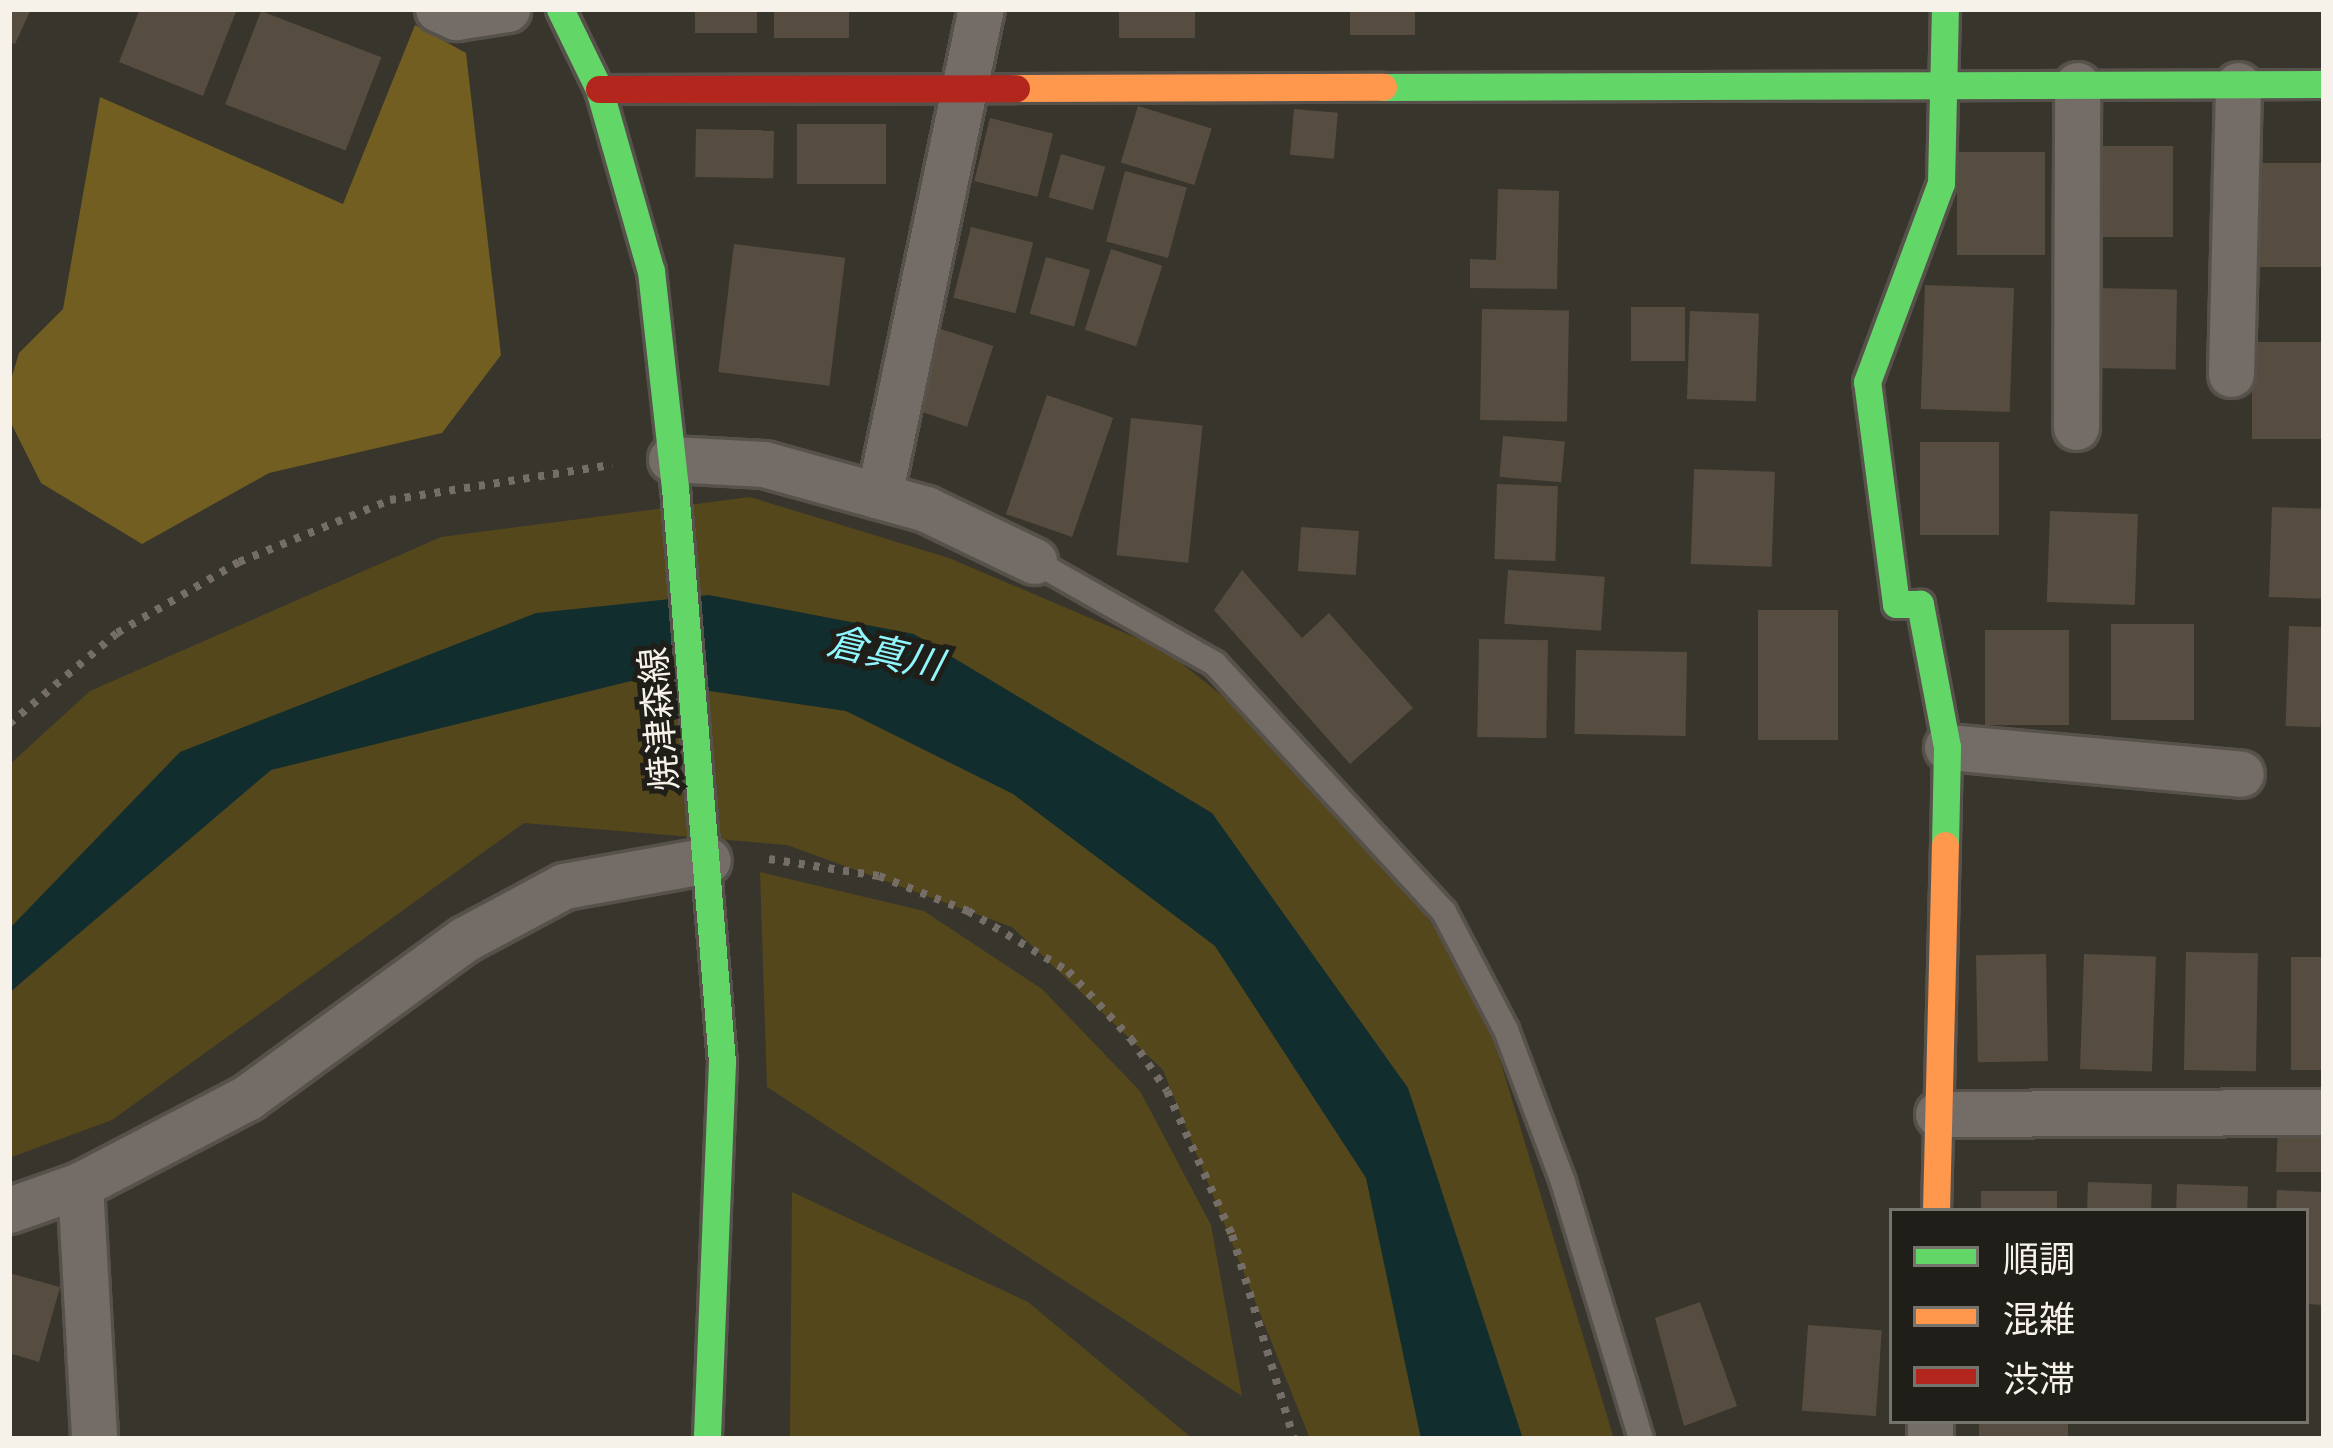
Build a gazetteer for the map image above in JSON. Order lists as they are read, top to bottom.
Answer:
{
  "streets": {
    "street": ["焼津森線"]
  },
  "water": ["倉真川"],
  "legend": ["順調", "混雑", "渋滞"]
}
